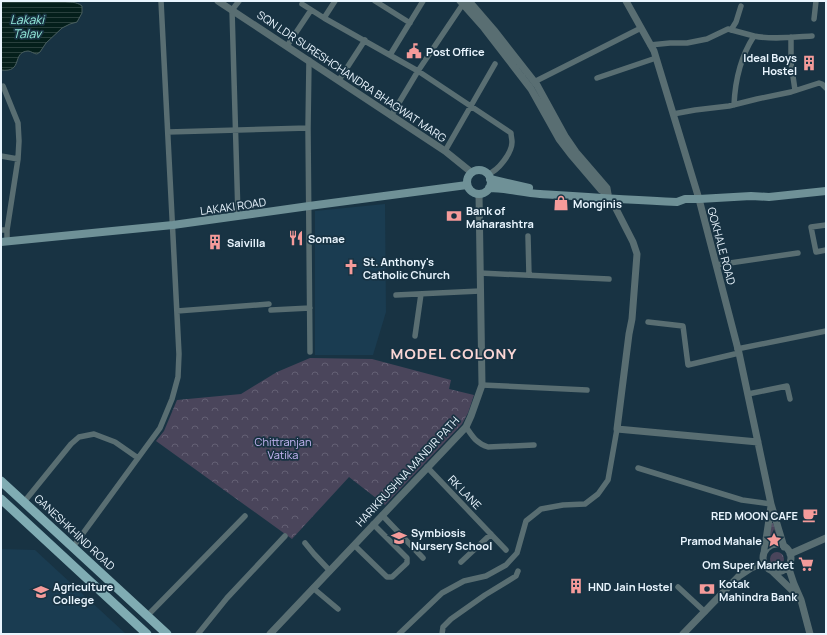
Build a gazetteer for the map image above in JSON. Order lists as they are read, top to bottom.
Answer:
{
  "streets": {
    "main road": ["LAKAKI ROAD", "GANESHKHIND ROAD"],
    "street": [
      "SQN LDR SURESHCHANDRA BHAGWAT MARG",
      "GOKHALE ROAD",
      "HARIKRUSHNA MANDIR PATH",
      "RK LANE"
    ]
  },
  "crossings": [
    ["SQN LDR SURESHCHANDRA BHAGWAT MARG", "LAKAKI ROAD"],
    ["SQN LDR SURESHCHANDRA BHAGWAT MARG", "HARIKRUSHNA MANDIR PATH"],
    ["LAKAKI ROAD", "HARIKRUSHNA MANDIR PATH"],
    ["HARIKRUSHNA MANDIR PATH", "RK LANE"]
  ],
  "districts": ["MODEL COLONY"],
  "water": ["Lakaki Talav"],
  "parks": ["Chittranjan Vatika"],
  "places": {
    "public building": ["Post Office"],
    "building": ["Ideal Boys Hostel", "Saivilla", "HND Jain Hostel"],
    "shop": ["Monginis"],
    "bank": ["Bank of Maharashtra", "Kotak Mahindra Bank"],
    "restaurant": ["Somae"],
    "church": ["St. Anthony's Catholic Church"],
    "cafe": ["RED MOON CAFE"],
    "school or university": ["Symbiosis Nursery School", "Agriculture College"],
    "place": ["Pramod Mahale"],
    "supermarket": ["Om Super Market"]
  }
}
